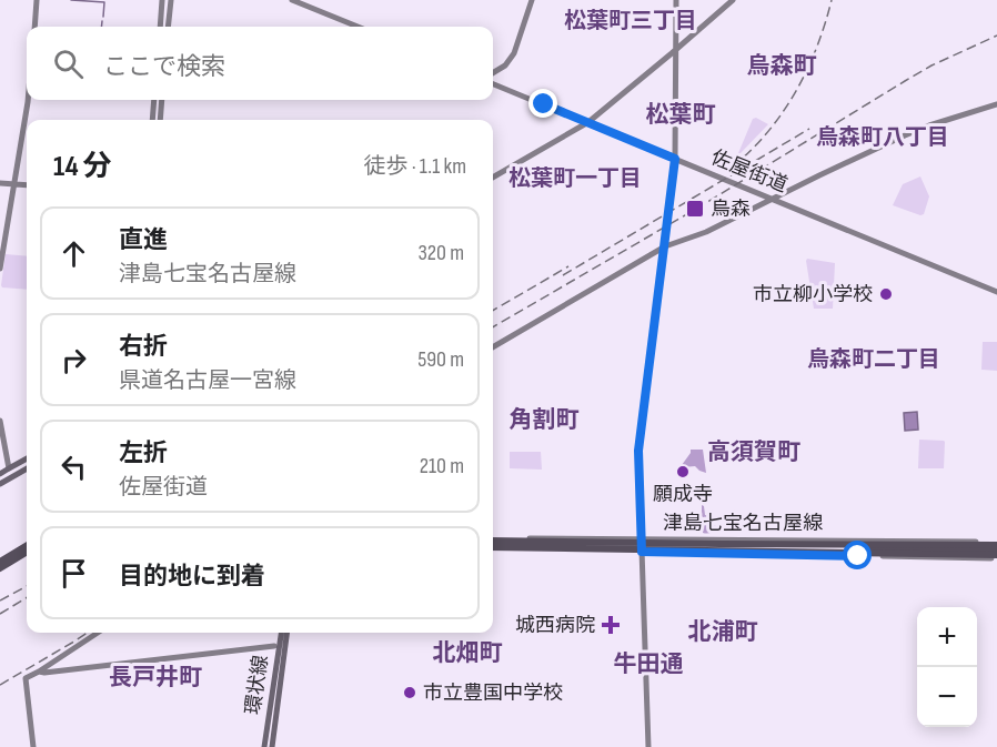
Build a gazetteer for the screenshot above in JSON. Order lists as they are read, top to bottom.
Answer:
{
  "streets": {
    "main road": ["環状線"],
    "street": ["佐屋街道", "津島七宝名古屋線"]
  },
  "districts": [
    "松葉町三丁目",
    "烏森町",
    "松葉町",
    "烏森町八丁目",
    "松葉町一丁目",
    "烏森町二丁目",
    "角割町",
    "高須賀町",
    "北浦町",
    "北畑町",
    "牛田通",
    "長戸井町"
  ],
  "places": {
    "transit": ["烏森"],
    "other": ["市立柳小学校", "願成寺", "市立豊国中学校"],
    "health": ["城西病院"]
  },
  "page": {
    "search": "ここで検索",
    "heading": ["14 分", "徒歩 · 1.1 km"],
    "list": [
      ["直進", "津島七宝名古屋線", "320 m"],
      ["右折", "県道名古屋一宮線", "590 m"],
      ["左折", "佐屋街道", "210 m"],
      "目的地に到着"
    ],
    "map_buttons": ["+", "−"]
  }
}
